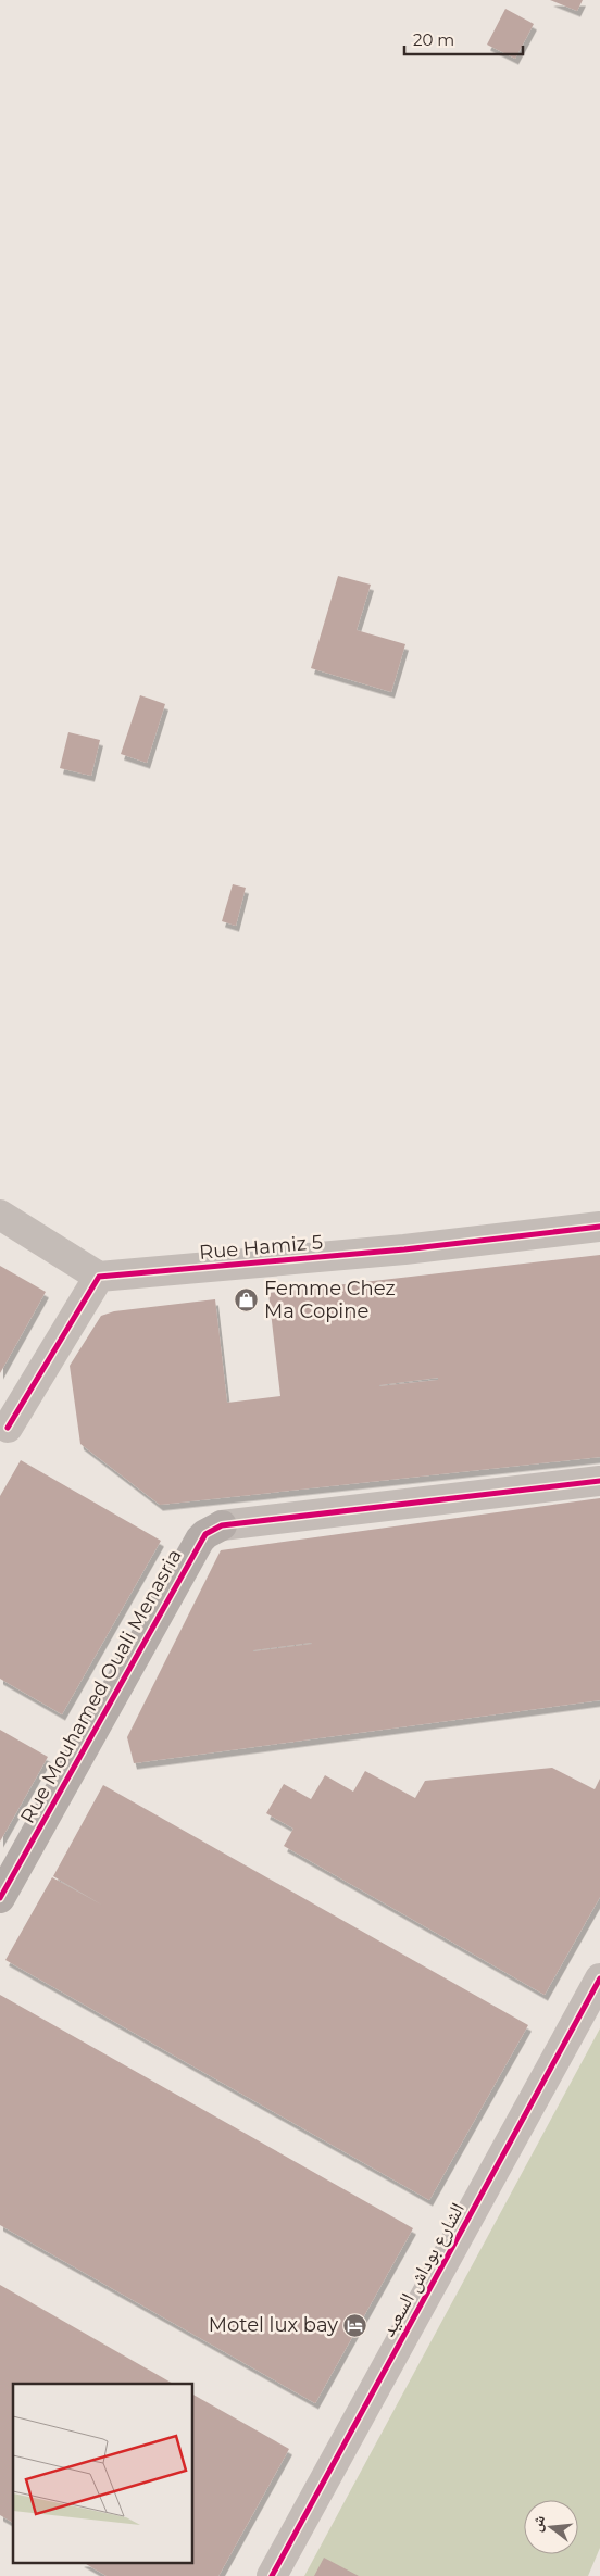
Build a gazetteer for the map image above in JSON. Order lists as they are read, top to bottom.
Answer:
{
  "streets": {
    "street": ["Rue Hamiz 5", "Rue Mouhamed Ouali Menasria", "الشارع بوداش السعيد"]
  },
  "places": {
    "shop": ["Femme Chez Ma Copine"],
    "hotel": ["Motel lux bay"]
  },
  "scale_bar": "20 m",
  "north": "left"
}
